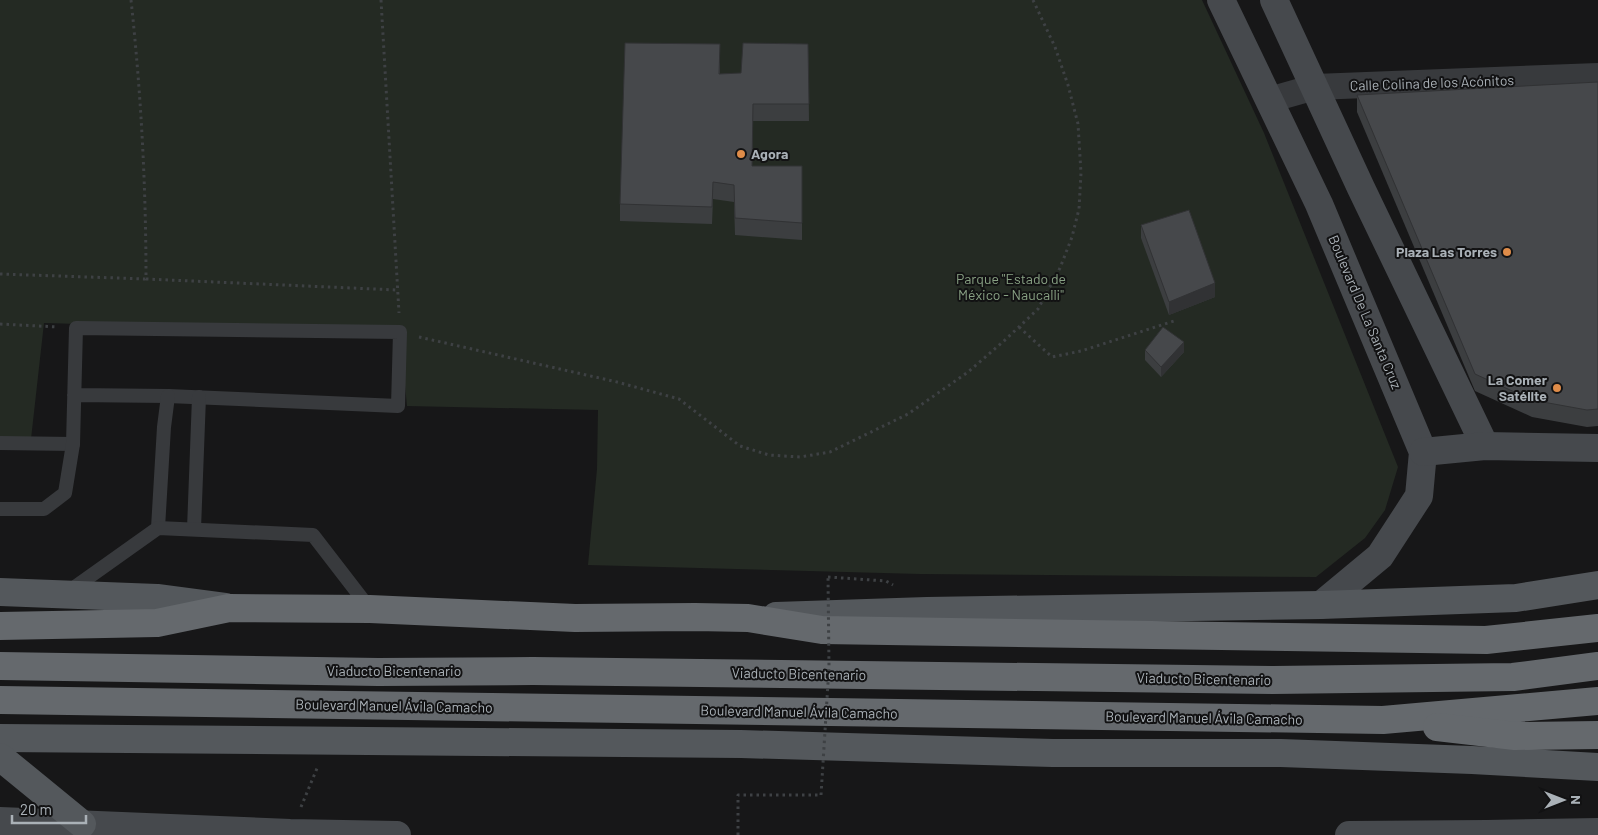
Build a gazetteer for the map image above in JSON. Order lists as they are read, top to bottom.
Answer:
{
  "streets": {
    "highway": ["Viaducto Bicentenario", "Boulevard Manuel Ávila Camacho"],
    "main road": ["Boulevard De La Santa Cruz"],
    "street": ["Calle Colina de los Acónitos"]
  },
  "crossings": [
    ["Calle Colina de los Acónitos", "Boulevard De La Santa Cruz"]
  ],
  "parks": ["Parque \"Estado de México - Naucalli\""],
  "places": ["Agora", "Plaza Las Torres", "La Comer Satélite"],
  "scale_bar": "20 m",
  "north": "right"
}
